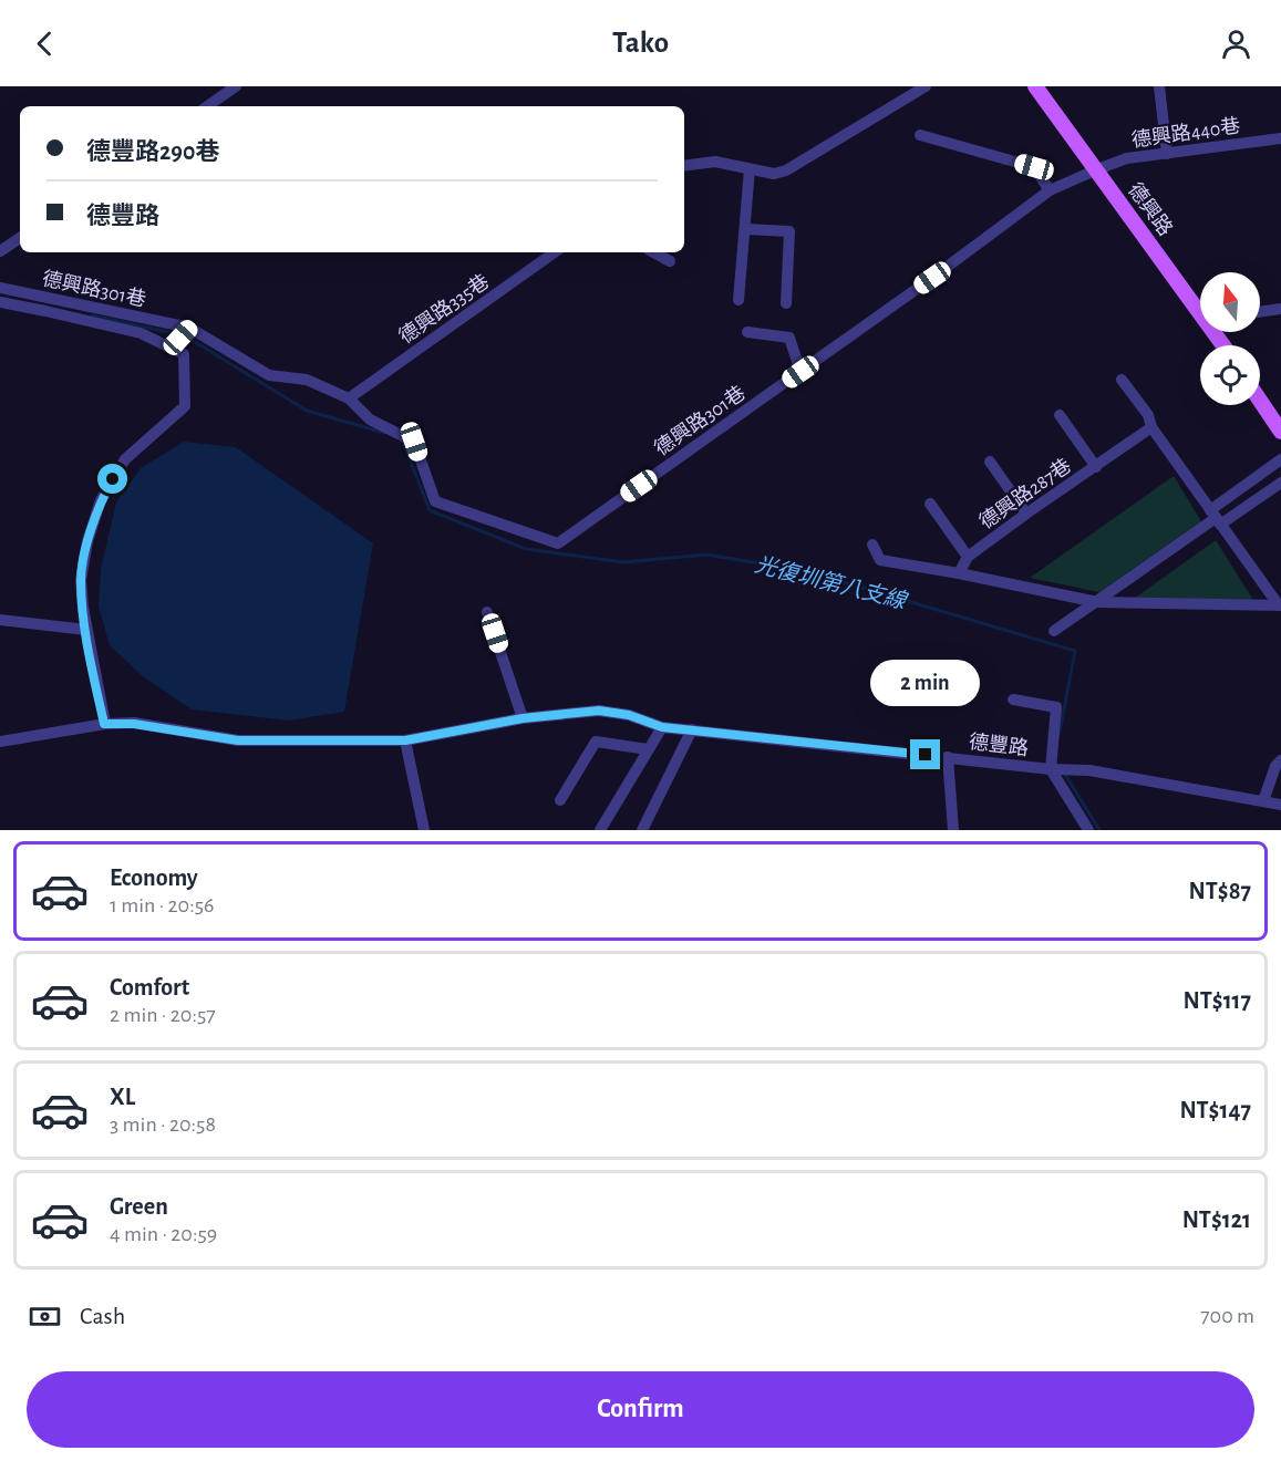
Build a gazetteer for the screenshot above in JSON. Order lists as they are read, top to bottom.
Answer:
{
  "streets": {
    "main road": ["德興路"],
    "street": [
      "德興路440巷",
      "德興路301巷",
      "德興路335巷",
      "德興路287巷",
      "德豐路"
    ]
  },
  "crossings": [
    ["德興路440巷", "德興路"],
    ["德興路440巷", "德興路301巷"],
    ["德興路", "德興路301巷"],
    ["德興路301巷", "德興路335巷"]
  ],
  "water": ["光復圳第八支線"],
  "north": "top",
  "page": {
    "header": "Tako",
    "banner": ["德豐路290巷", "德豐路"],
    "bubble": "2 min",
    "list": [
      {
        "name": "Economy",
        "note": "1 min · 20:56",
        "value": "NT$87"
      },
      {
        "name": "Comfort",
        "note": "2 min · 20:57",
        "value": "NT$117"
      },
      {
        "name": "XL",
        "note": "3 min · 20:58",
        "value": "NT$147"
      },
      {
        "name": "Green",
        "note": "4 min · 20:59",
        "value": "NT$121"
      }
    ],
    "pay": ["Cash", "700 m"],
    "buttons": "Confirm"
  }
}
